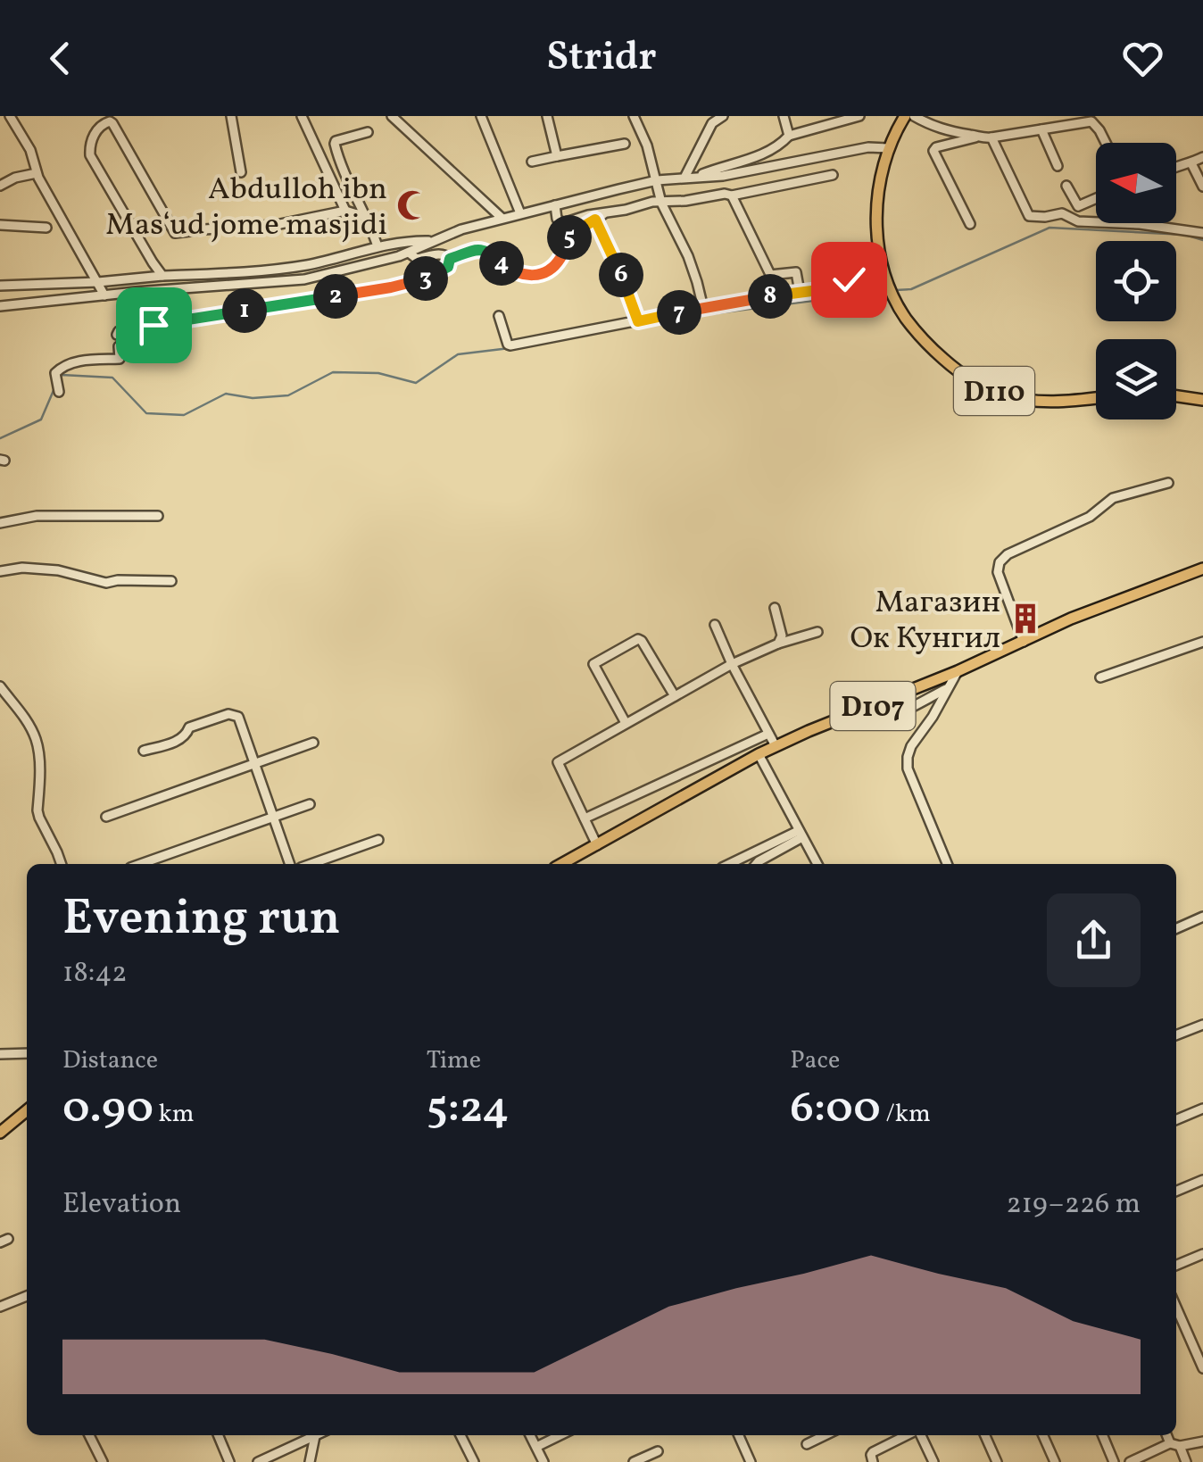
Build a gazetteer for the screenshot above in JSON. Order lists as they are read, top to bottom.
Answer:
{
  "streets": {
    "main road": ["D110", "D107"]
  },
  "places": {
    "mosque": ["Abdulloh ibn Mas‘ud jome masjidi"],
    "building": ["Магазин Ок Кунгил"]
  },
  "north": "left",
  "page": {
    "header": "Stridr",
    "pins": [
      "5",
      "4",
      "6",
      "3",
      "2",
      "8",
      "1",
      "7"
    ],
    "heading": ["Evening run", "18:42"],
    "stats": [
      ["Distance", "0.90 km"],
      ["Time", "5:24"],
      ["Pace", "6:00 /km"]
    ],
    "chart": ["Elevation", "219–226 m"]
  }
}
